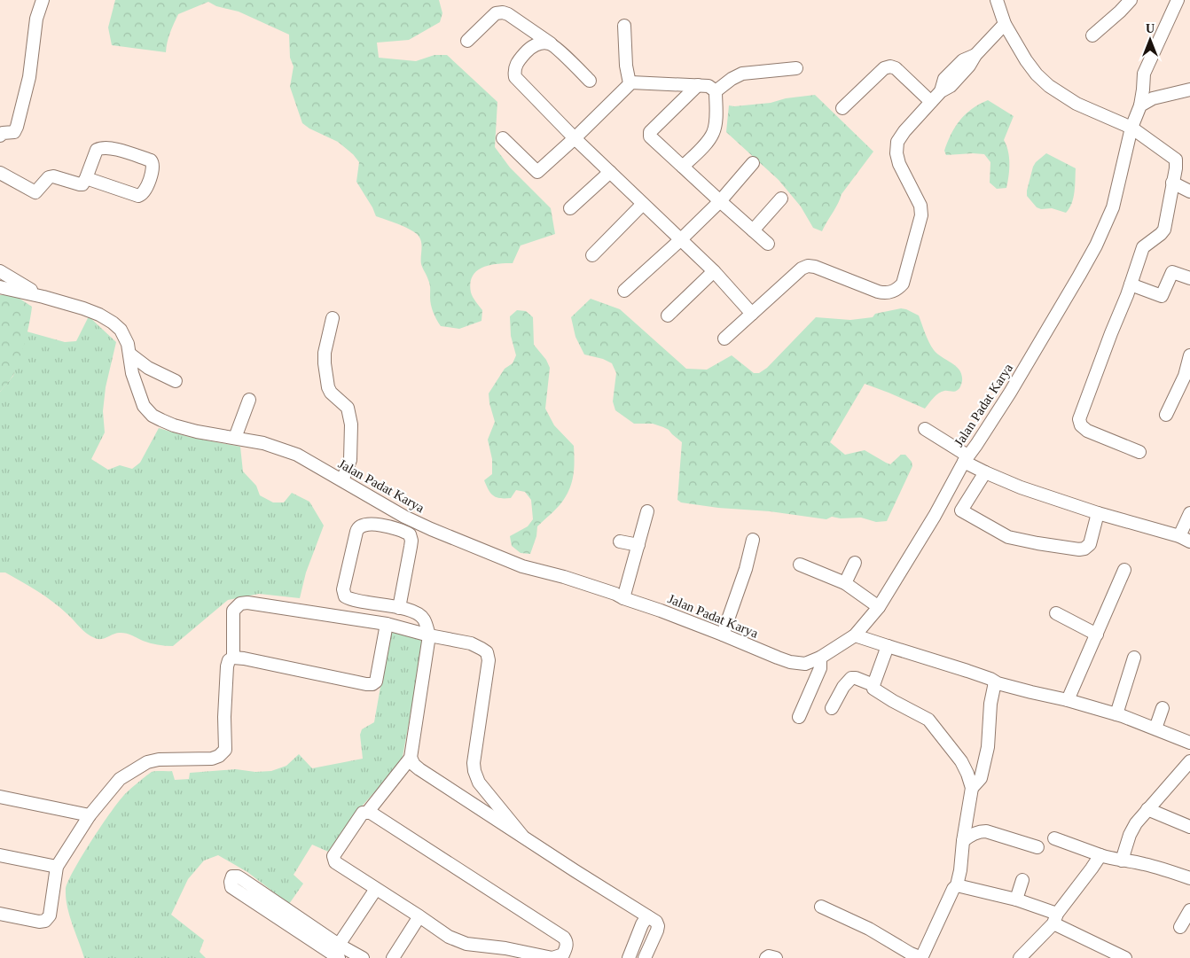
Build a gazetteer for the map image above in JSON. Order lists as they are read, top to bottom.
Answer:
{
  "streets": {
    "street": ["Jalan Padat Karya"]
  },
  "north": "top"
}
